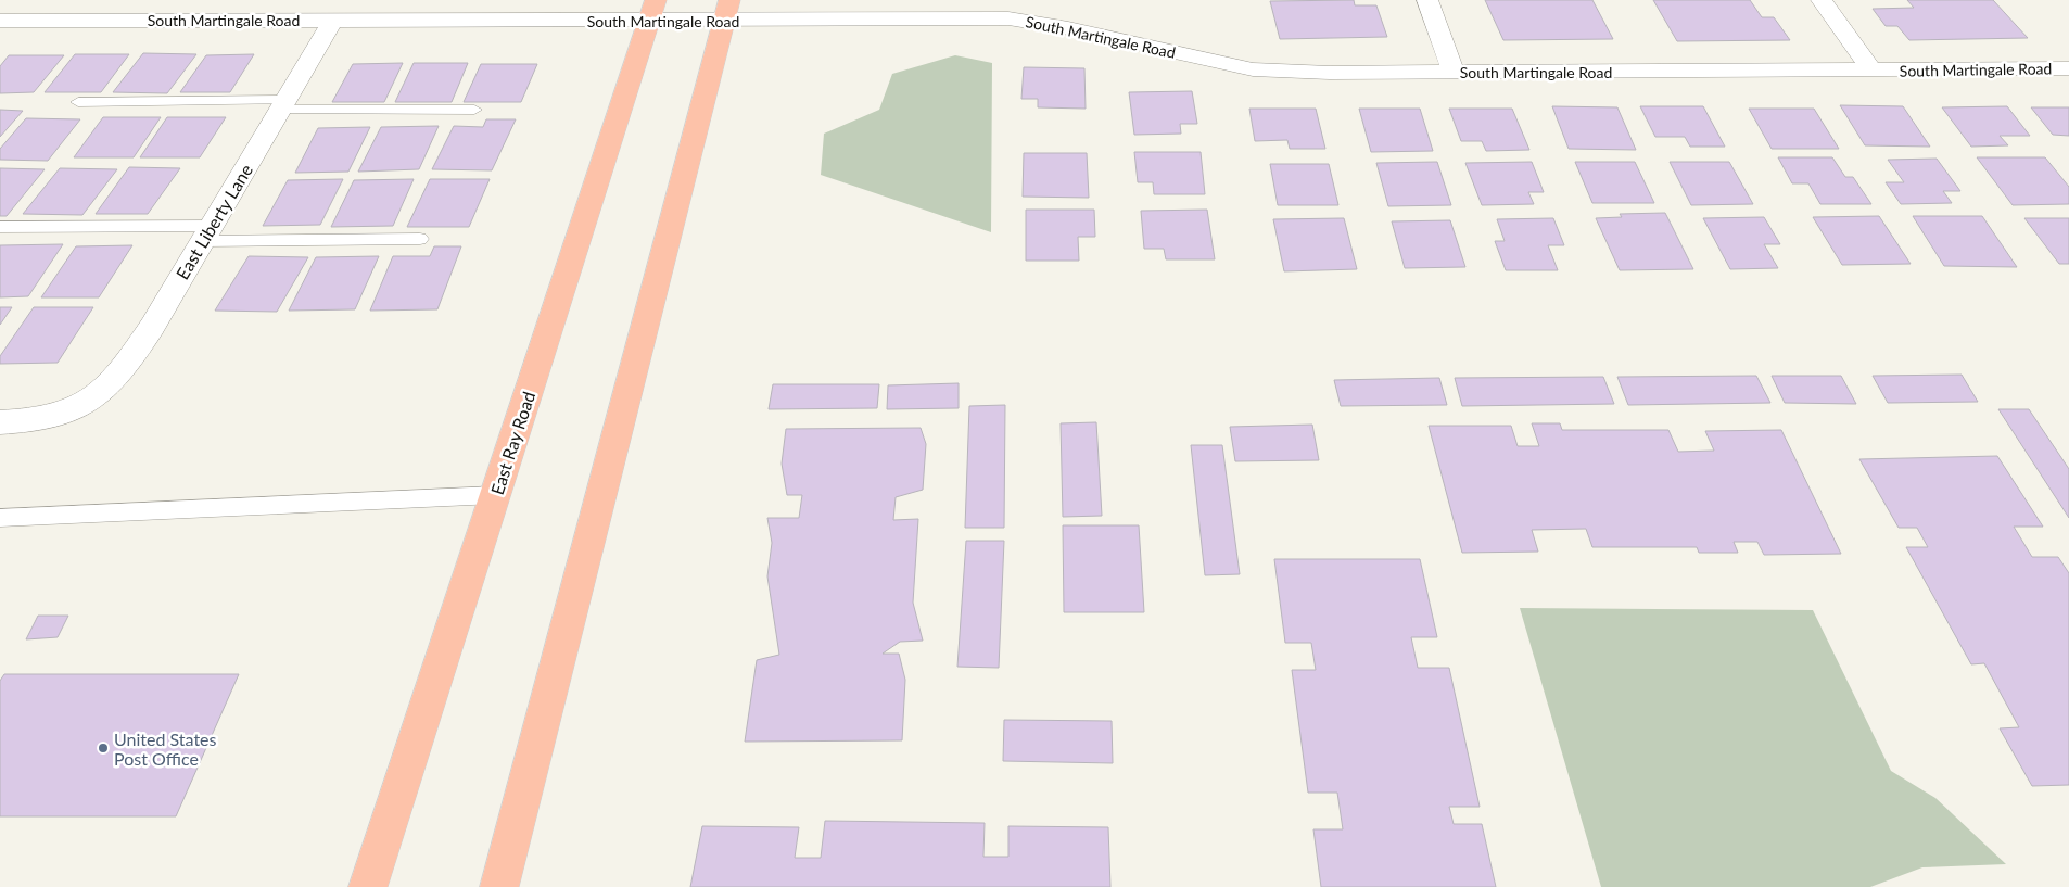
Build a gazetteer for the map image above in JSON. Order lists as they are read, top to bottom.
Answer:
{
  "streets": {
    "main road": ["East Ray Road"],
    "street": ["South Martingale Road", "East Liberty Lane"]
  },
  "crossings": [
    ["South Martingale Road", "East Liberty Lane"],
    ["South Martingale Road", "East Ray Road"]
  ],
  "places": ["United States Post Office"]
}
